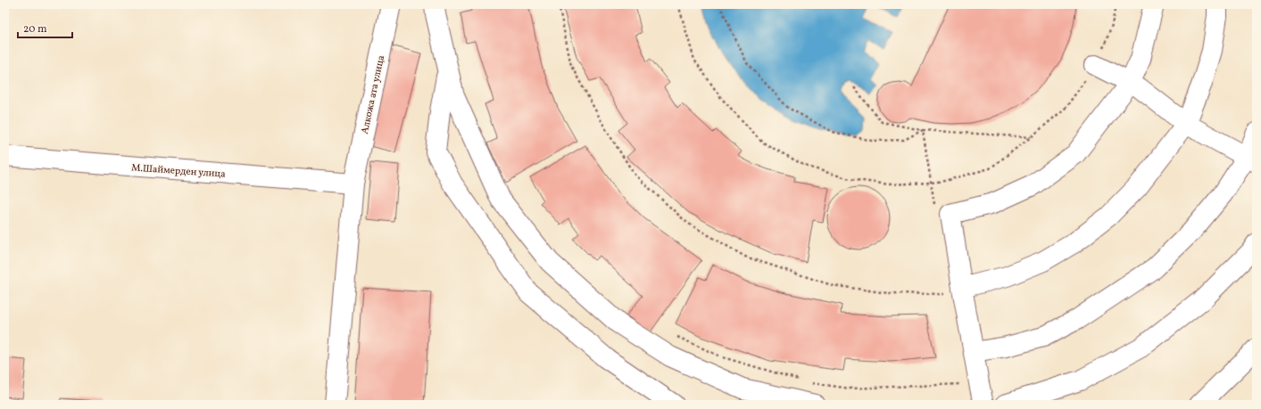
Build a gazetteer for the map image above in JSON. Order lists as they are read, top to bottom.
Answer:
{
  "streets": {
    "street": ["Алкожа ата улица", "М.Шаймерден улица"]
  },
  "crossings": [
    ["Алкожа ата улица", "М.Шаймерден улица"]
  ],
  "scale_bar": "20 m"
}
